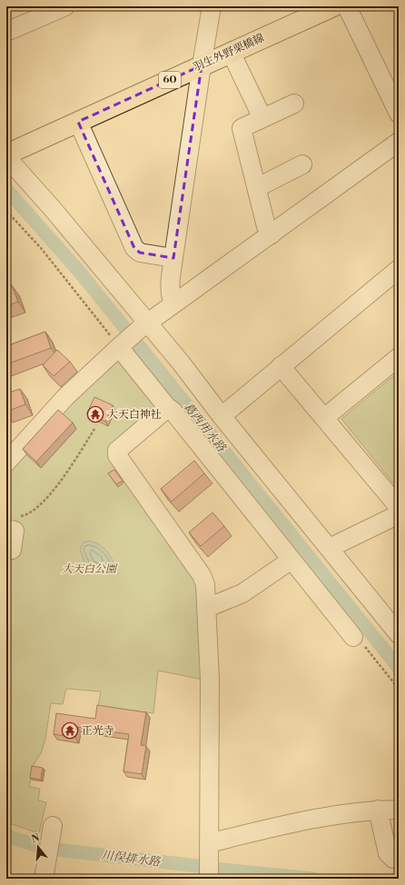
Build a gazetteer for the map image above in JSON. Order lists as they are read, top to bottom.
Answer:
{
  "streets": {
    "main road": ["羽生外野栗橋線", "60"]
  },
  "water": ["葛西用水路", "川俣排水路"],
  "parks": ["大天白公園"],
  "places": {
    "temple": ["大天白神社", "正光寺"]
  },
  "north": "top"
}
